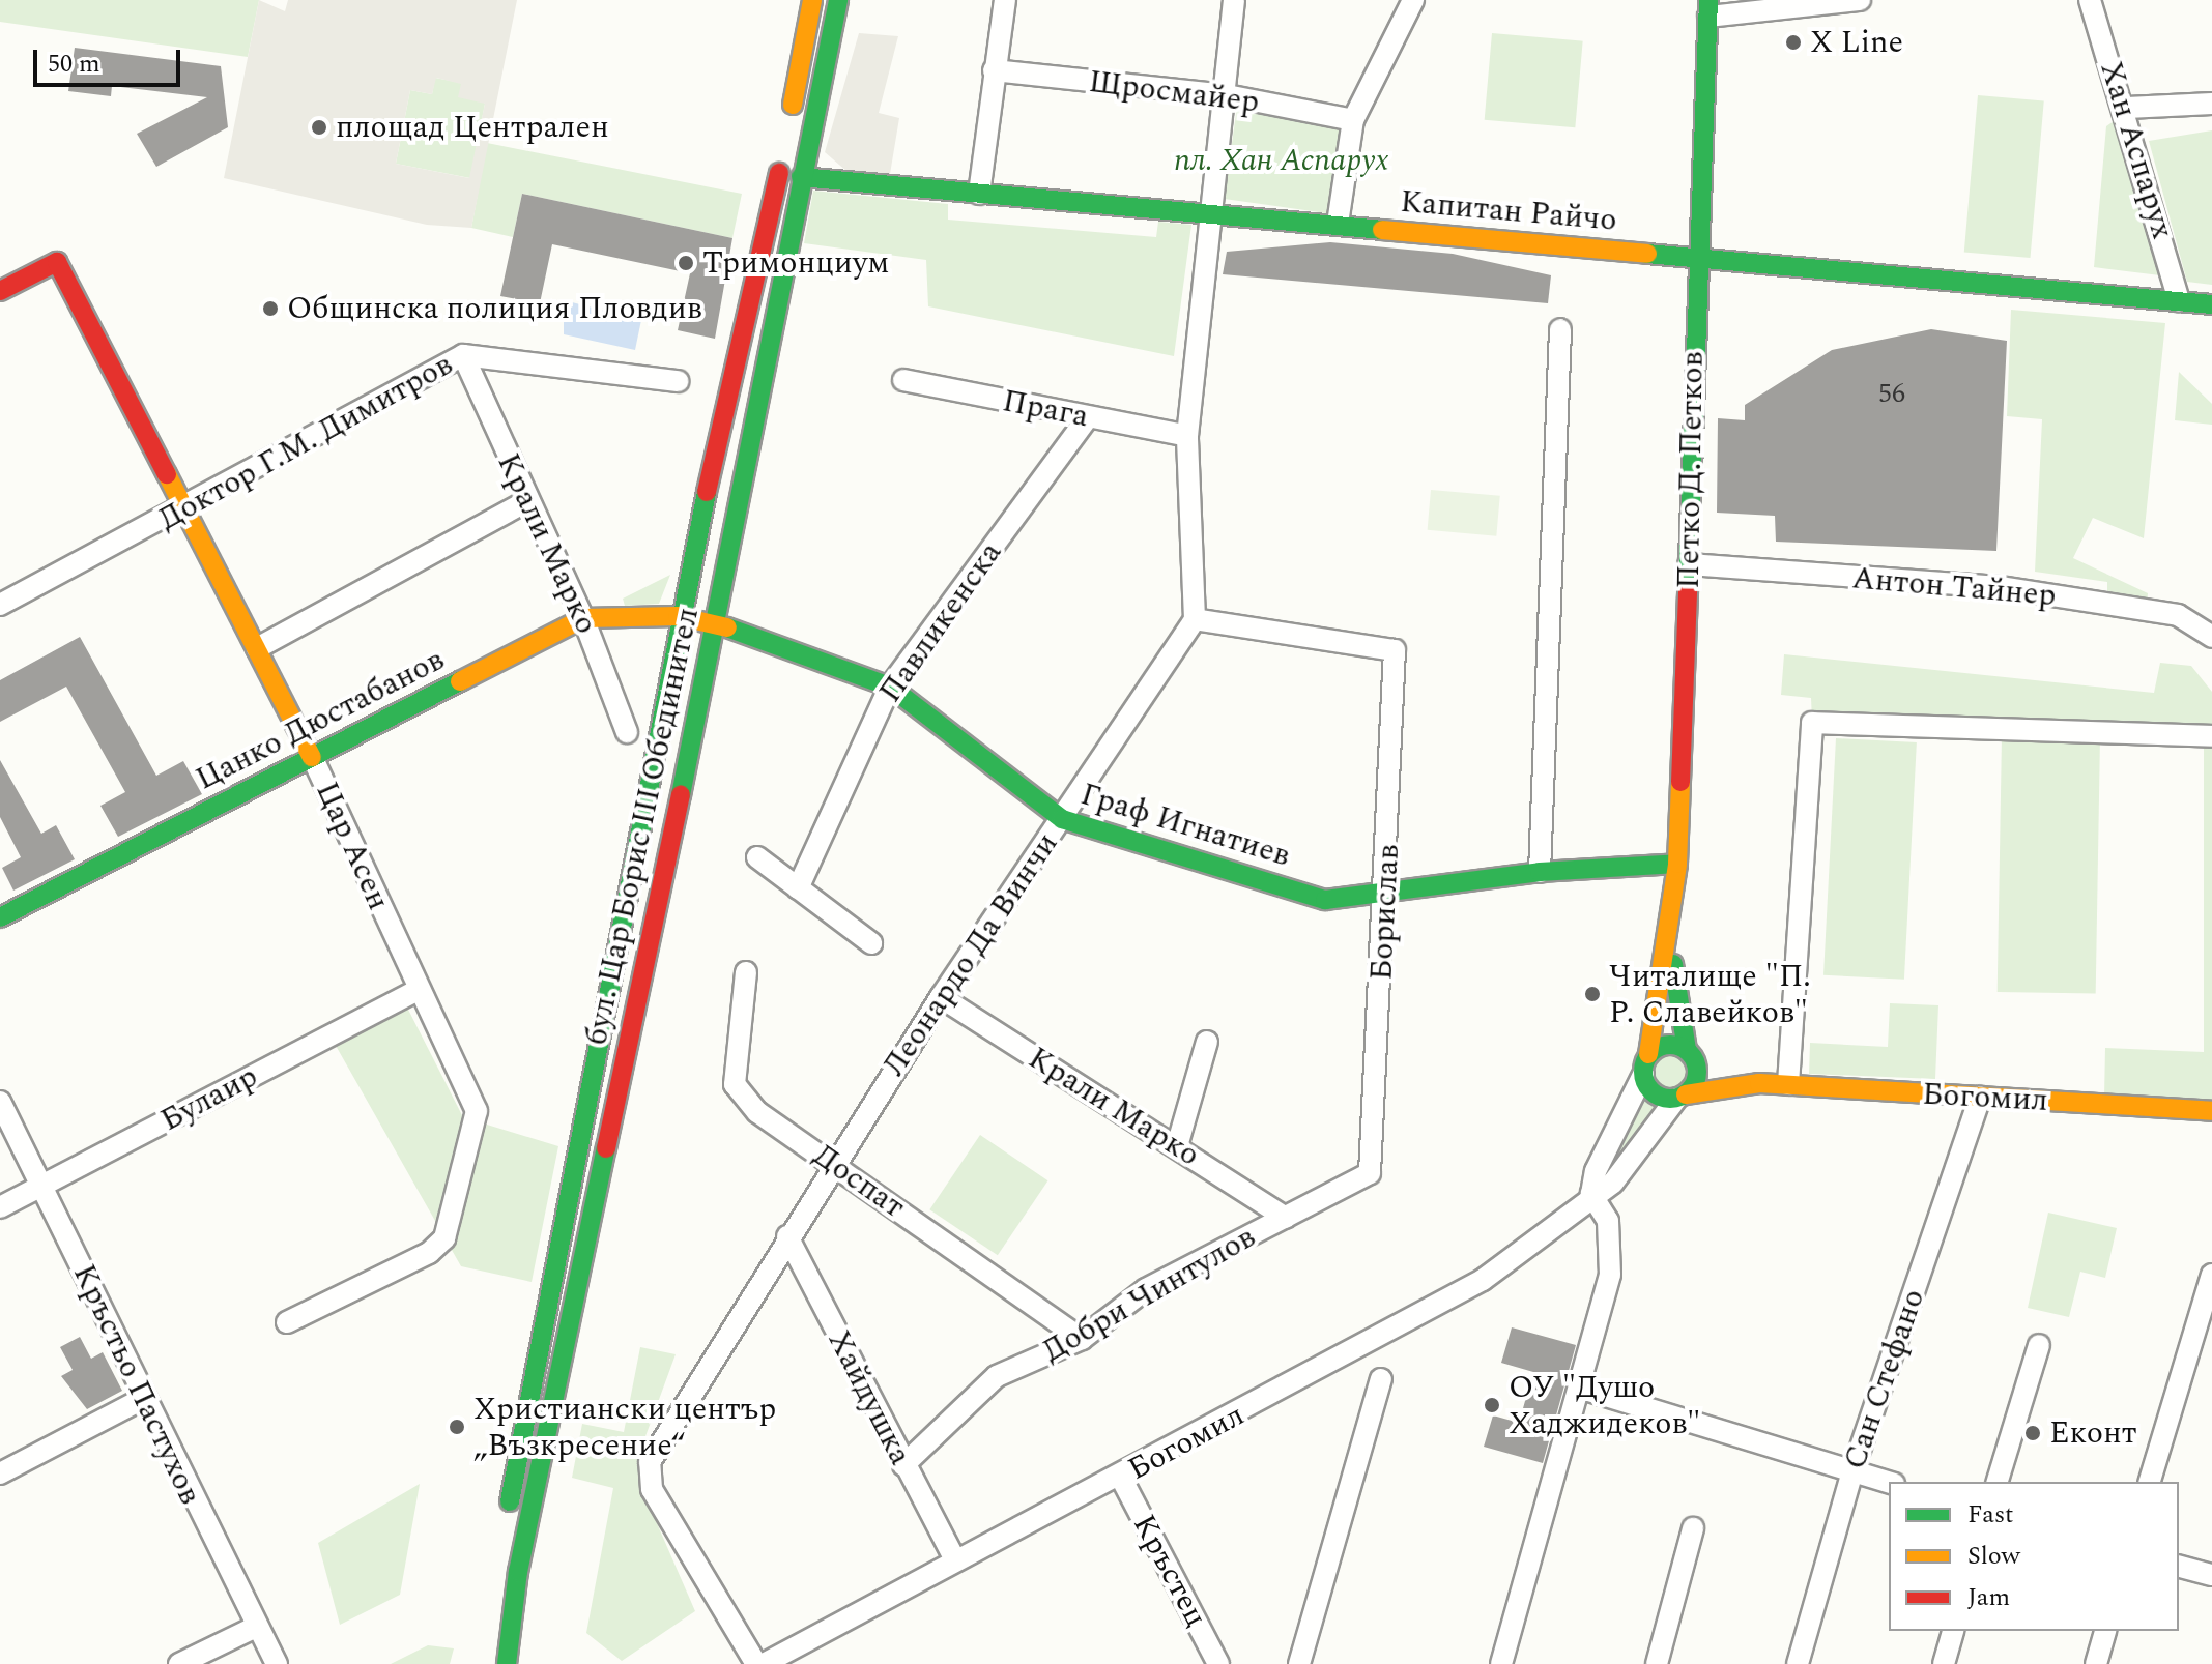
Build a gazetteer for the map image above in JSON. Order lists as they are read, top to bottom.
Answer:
{
  "streets": {
    "street": [
      "Щросмайер",
      "Хан Аспарух",
      "Капитан Райчо",
      "Прага",
      "Доктор Г.М. Димитров",
      "Петко Д. Петков",
      "Крали Марко",
      "Антон Тайнер",
      "Павликенска",
      "Цанко Дюстабанов",
      "Граф Игнатиев",
      "бул. Цар Борис III Обединител",
      "Цар Асен",
      "Борислав",
      "Леонардо Да Винчи",
      "Богомил",
      "Булаир",
      "Доспат",
      "Добри Чинтулов",
      "Сан Стефано",
      "Кръстьо Пастухов",
      "Хайдушка",
      "Кръстец"
    ]
  },
  "crossings": [
    ["Хан Аспарух", "Капитан Райчо"],
    ["Капитан Райчо", "Петко Д. Петков"],
    ["Капитан Райчо", "бул. Цар Борис III Обединител"],
    ["Прага", "Павликенска"],
    ["Доктор Г.М. Димитров", "Крали Марко"],
    ["Доктор Г.М. Димитров", "Цар Асен"],
    ["Петко Д. Петков", "Антон Тайнер"],
    ["Петко Д. Петков", "Граф Игнатиев"],
    ["Петко Д. Петков", "Богомил"],
    ["Крали Марко", "Цанко Дюстабанов"],
    ["Крали Марко", "Леонардо Да Винчи"],
    ["Крали Марко", "Добри Чинтулов"],
    ["Павликенска", "Граф Игнатиев"],
    ["Цанко Дюстабанов", "Граф Игнатиев"],
    ["Цанко Дюстабанов", "бул. Цар Борис III Обединител"],
    ["Цанко Дюстабанов", "Цар Асен"],
    ["Граф Игнатиев", "бул. Цар Борис III Обединител"],
    ["Граф Игнатиев", "Борислав"],
    ["Граф Игнатиев", "Леонардо Да Винчи"],
    ["Цар Асен", "Булаир"],
    ["Борислав", "Леонардо Да Винчи"],
    ["Борислав", "Добри Чинтулов"],
    ["Леонардо Да Винчи", "Доспат"],
    ["Леонардо Да Винчи", "Хайдушка"],
    ["Богомил", "Сан Стефано"],
    ["Богомил", "Хайдушка"],
    ["Богомил", "Кръстец"],
    ["Булаир", "Кръстьо Пастухов"],
    ["Доспат", "Добри Чинтулов"],
    ["Добри Чинтулов", "Хайдушка"]
  ],
  "parks": ["пл. Хан Аспарух"],
  "places": [
    "X Line",
    "площад Централен",
    "Тримонциум",
    "Общинска полиция Пловдив",
    "Читалище \"П. Р. Славейков\"",
    "ОУ \"Душо Хаджидеков\"",
    "Христиански център „Възкресение“",
    "Еконт"
  ],
  "house_numbers": ["56"],
  "legend": ["Fast", "Slow", "Jam"],
  "scale_bar": "50 m"
}
